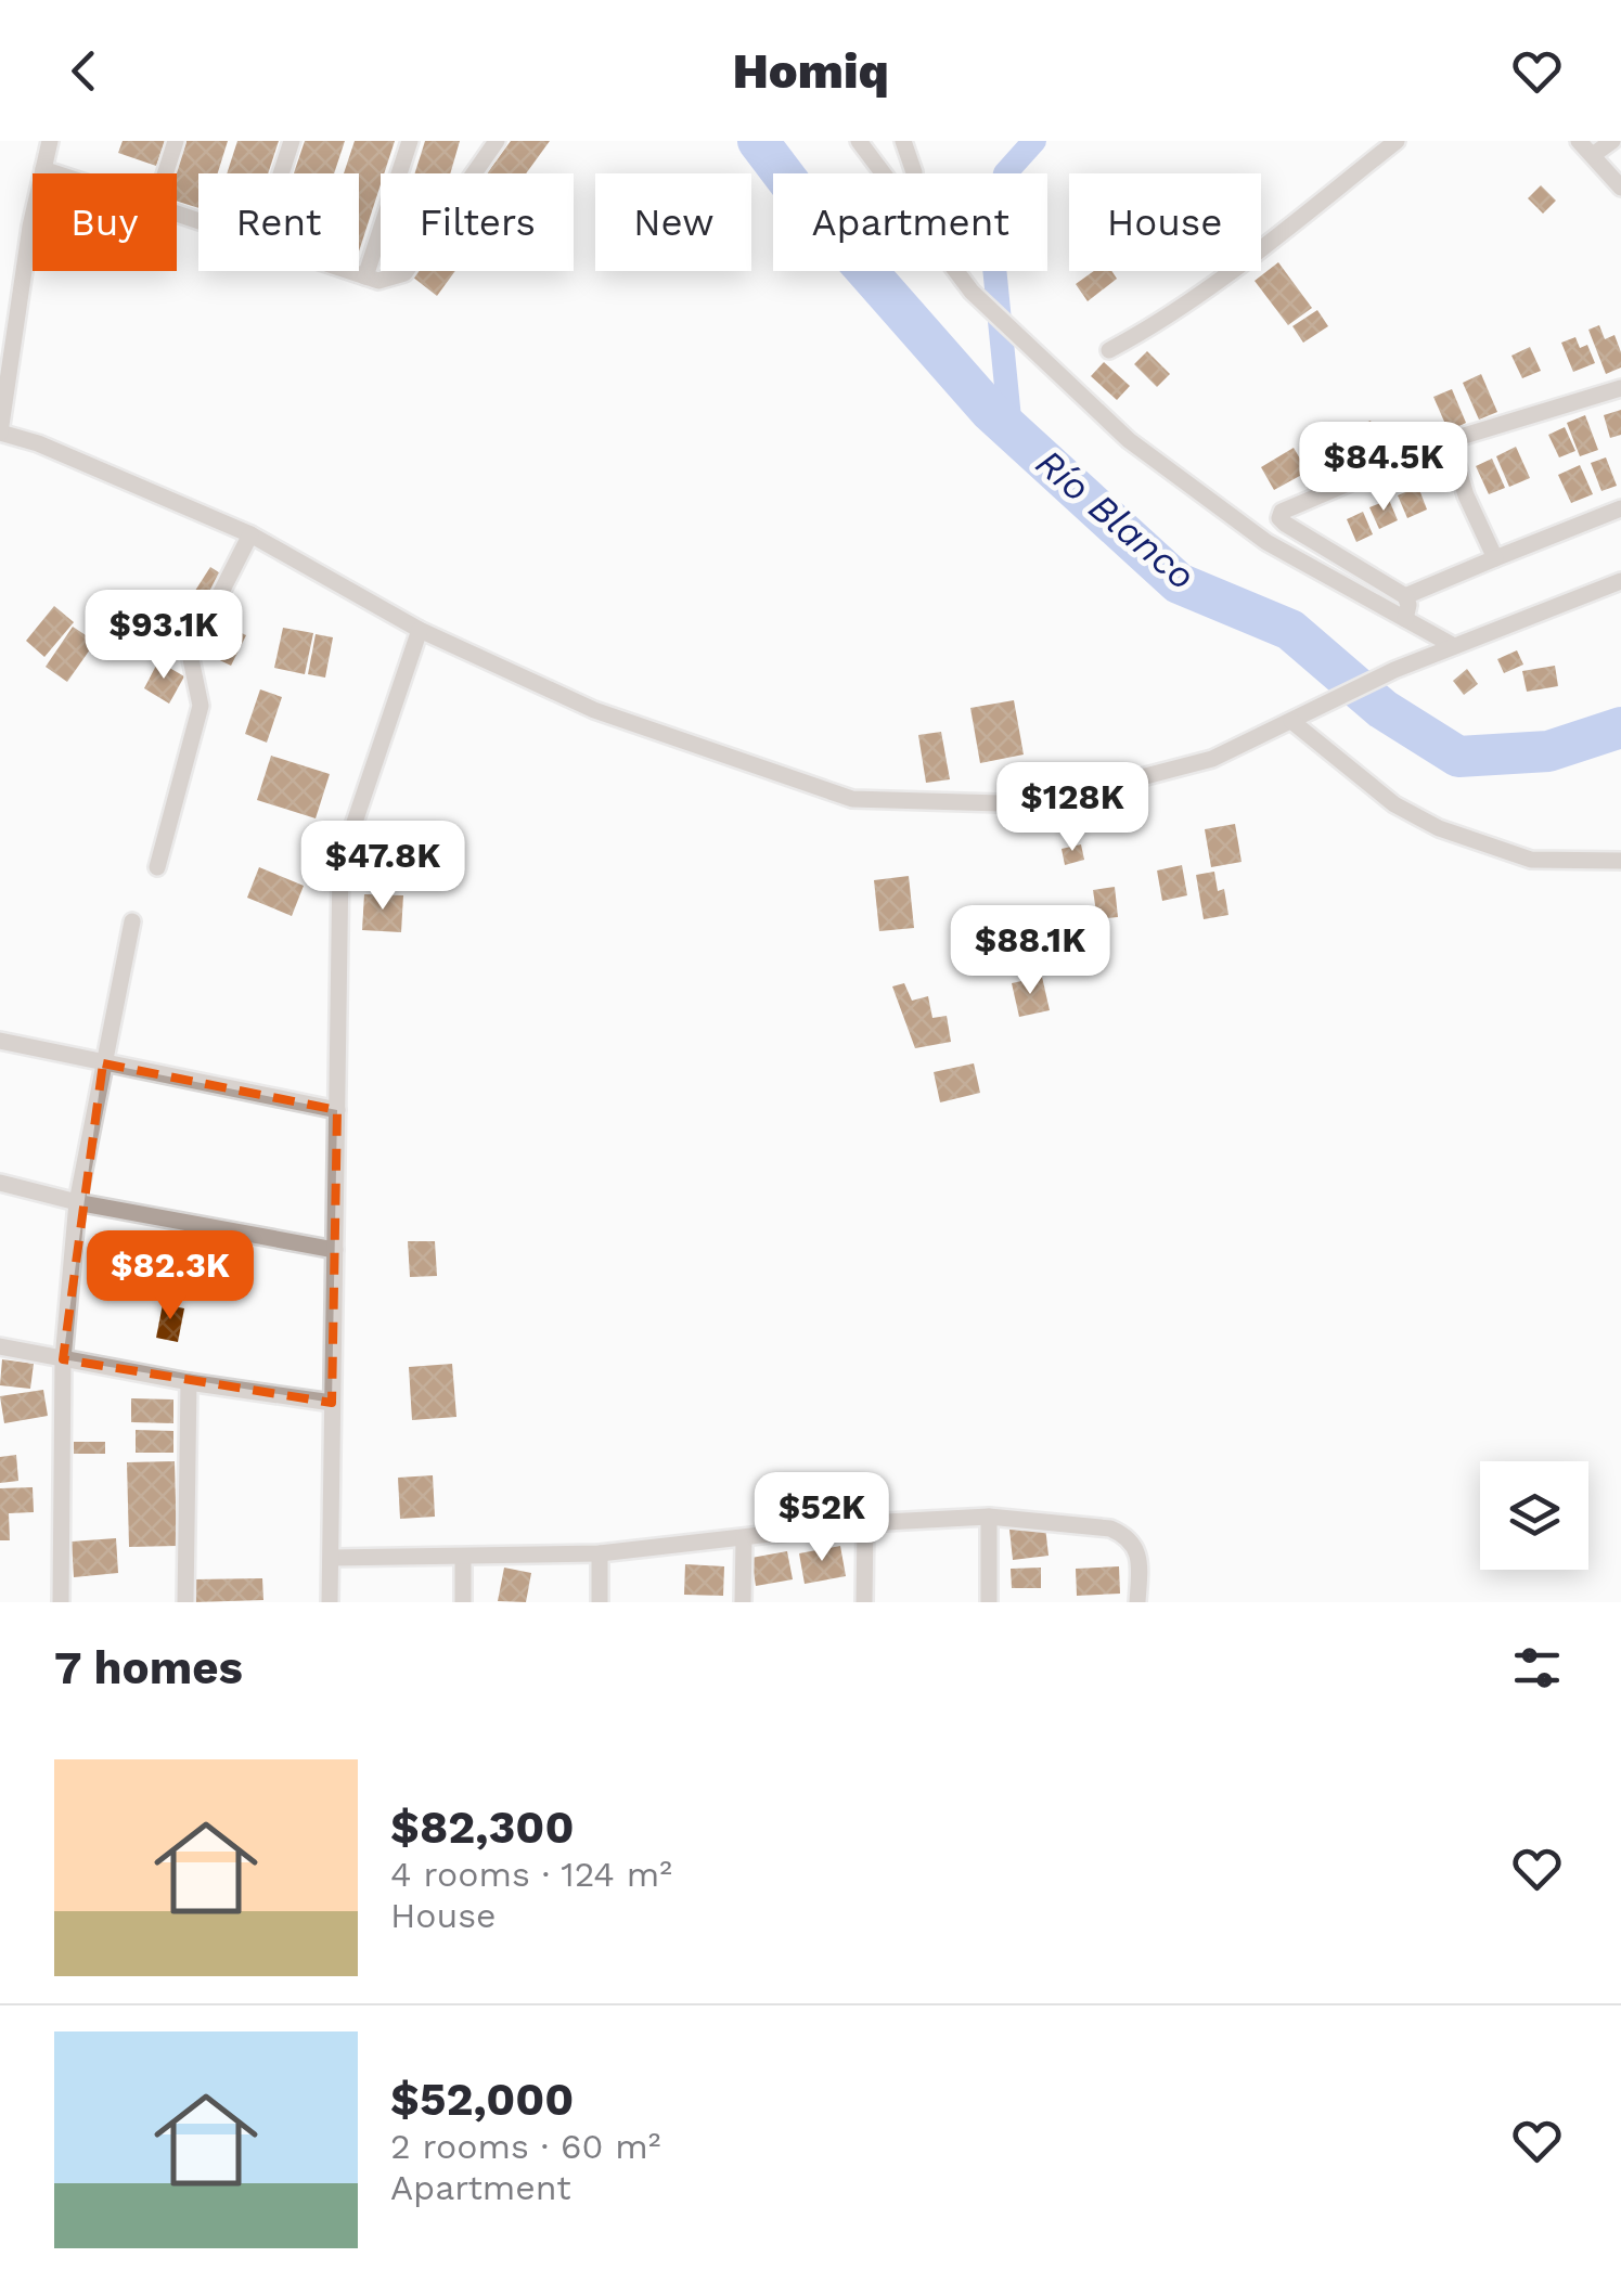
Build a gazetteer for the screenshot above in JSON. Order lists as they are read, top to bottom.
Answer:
{
  "water": ["Río Blanco"],
  "page": {
    "header": "Homiq",
    "chip": [
      "Buy",
      "Rent",
      "Filters",
      "New",
      "Apartment",
      "House"
    ],
    "price": [
      "$84.5K",
      "$93.1K",
      "$128K",
      "$47.8K",
      "$88.1K",
      "$82.3K",
      "$52K"
    ],
    "heading": "7 homes",
    "list": [
      {
        "name": "$82,300",
        "note": "4 rooms · 124 m² · House"
      },
      {
        "name": "$52,000",
        "note": "2 rooms · 60 m² · Apartment"
      }
    ]
  }
}
